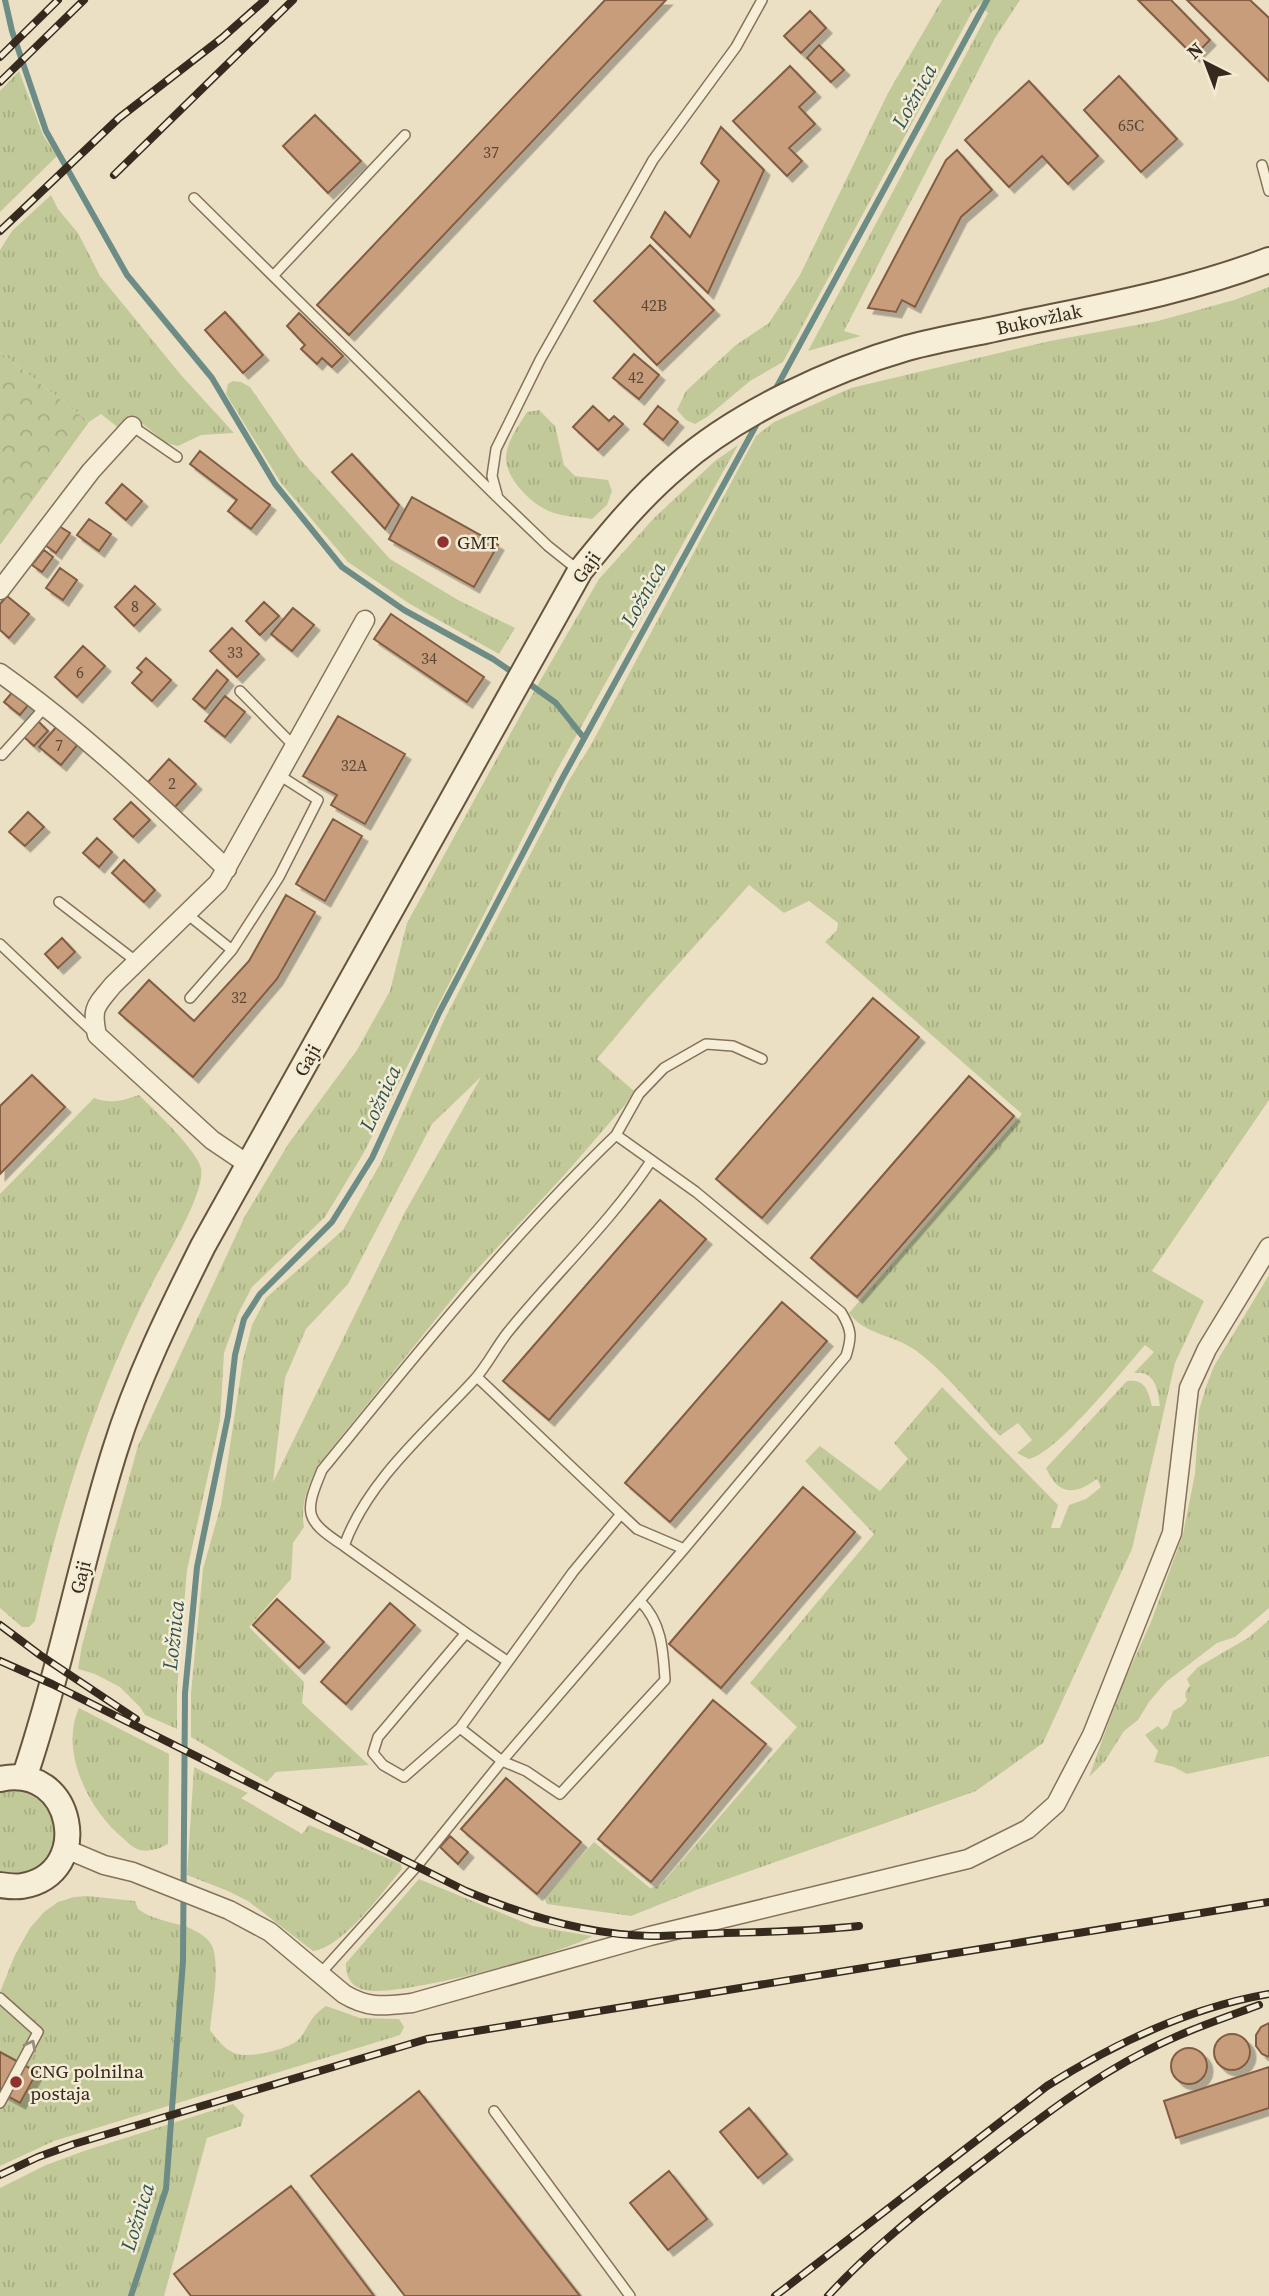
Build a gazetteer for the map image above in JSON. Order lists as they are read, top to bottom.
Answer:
{
  "streets": {
    "street": ["Bukovžlak", "Gaji"]
  },
  "crossings": [
    ["Bukovžlak", "Gaji"]
  ],
  "water": ["Ložnica"],
  "places": ["GMT", "CNG polnilna postaja"],
  "house_numbers": [
    "65C",
    "37",
    "42B",
    "42",
    "8",
    "33",
    "34",
    "6",
    "7",
    "32A",
    "2",
    "32"
  ],
  "north": "top left"
}
